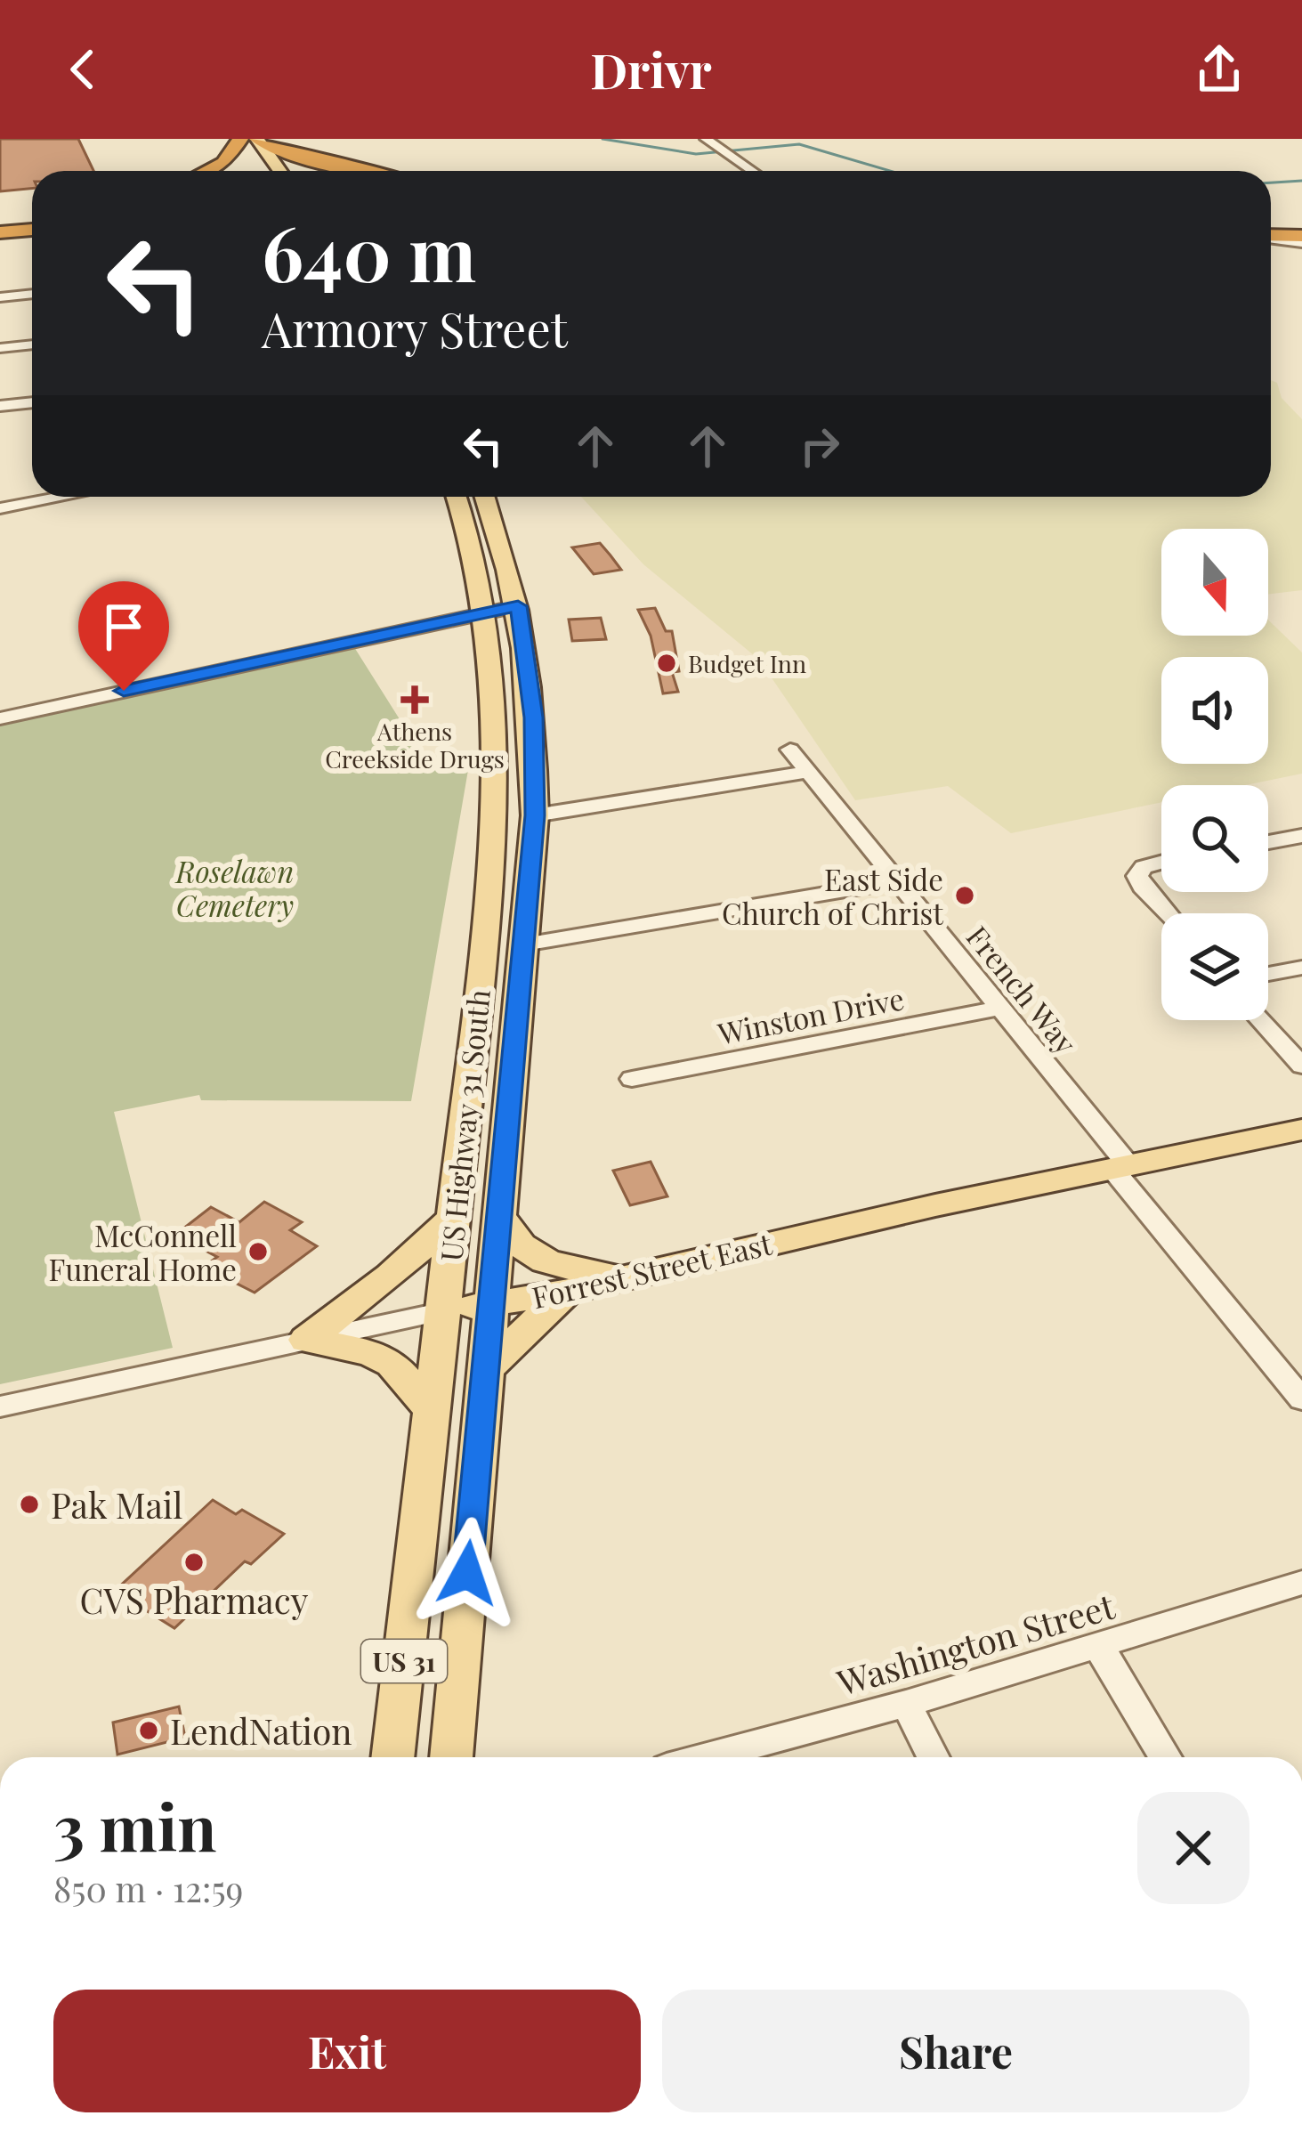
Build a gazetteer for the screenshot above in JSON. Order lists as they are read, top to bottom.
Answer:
{
  "streets": {
    "main road": ["US Highway 31 South", "Forrest Street East", "US 31"],
    "street": ["French Way", "Winston Drive", "Washington Street"]
  },
  "crossings": [
    ["French Way", "Winston Drive"],
    ["French Way", "Forrest Street East"],
    ["US Highway 31 South", "Forrest Street East"]
  ],
  "parks": ["Roselawn Cemetery"],
  "places": {
    "other": [
      "Budget Inn",
      "East Side Church of Christ",
      "McConnell Funeral Home",
      "Pak Mail",
      "CVS Pharmacy",
      "LendNation"
    ],
    "health": ["Athens Creekside Drugs"]
  },
  "north": "bottom",
  "page": {
    "header": "Drivr",
    "turn": ["640 m", "Armory Street"],
    "heading": ["3 min", "850 m · 12:59"],
    "buttons": ["Exit", "Share"]
  }
}
